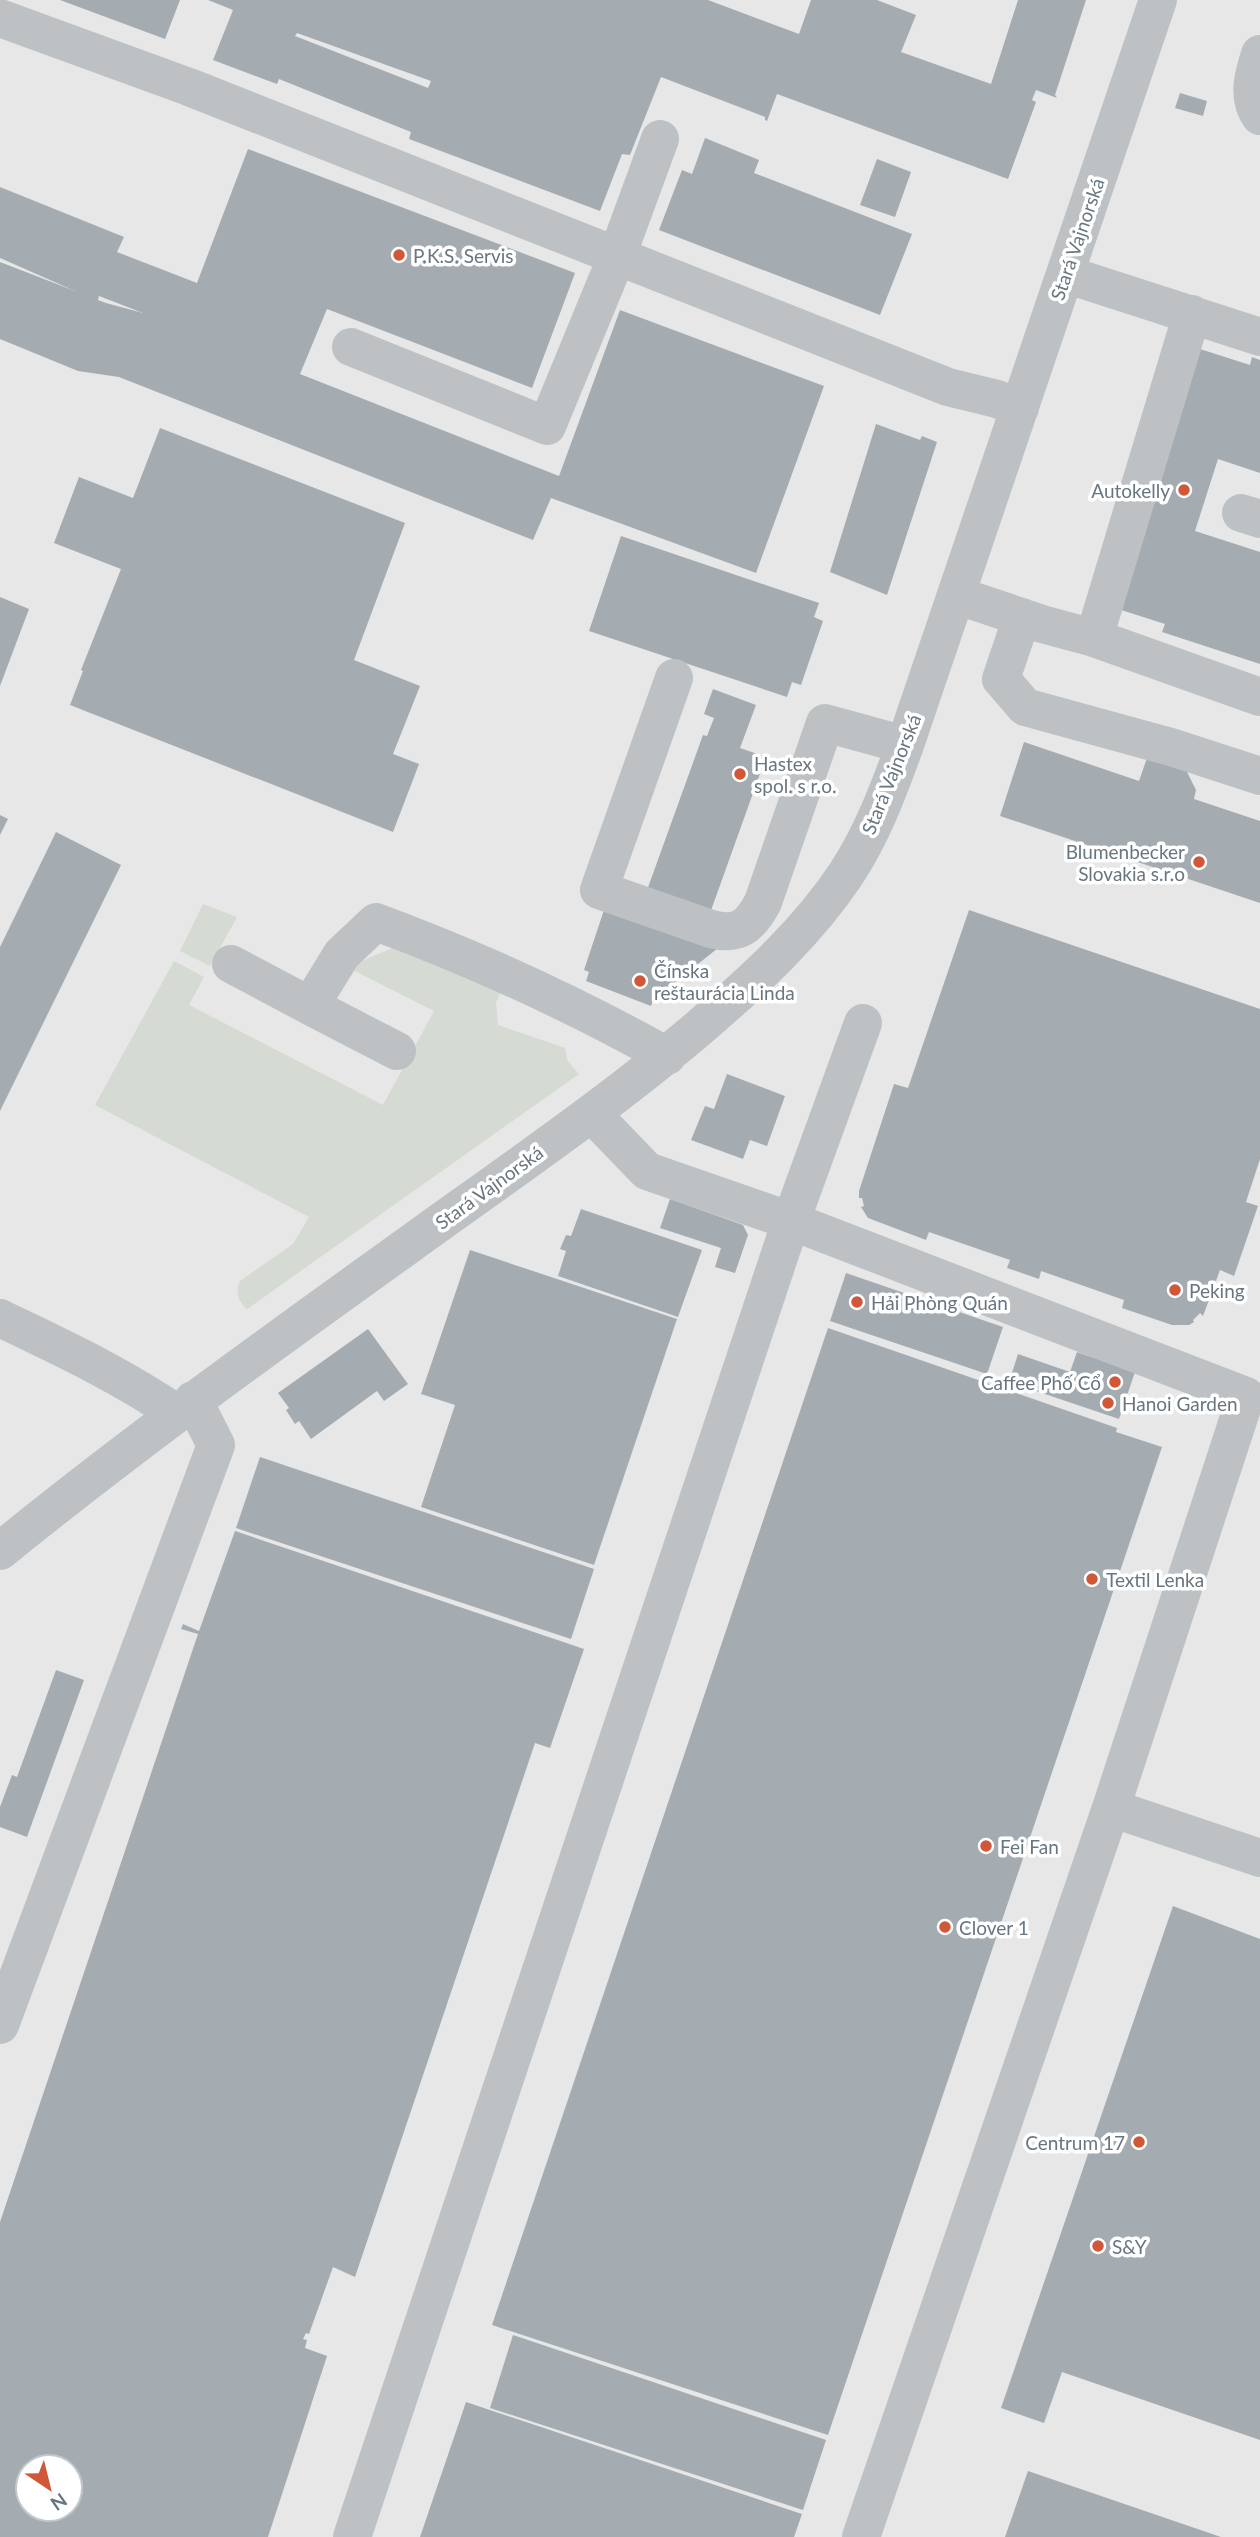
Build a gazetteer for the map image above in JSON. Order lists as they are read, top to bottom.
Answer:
{
  "streets": {
    "street": ["Stará Vajnorská"]
  },
  "places": [
    "P.K.S. Servis",
    "Autokelly",
    "Hastex spol. s r.o.",
    "Blumenbecker Slovakia s.r.o",
    "Čínska reštaurácia Linda",
    "Peking",
    "Hải Phòng Quán",
    "Caffee Phố Cổ",
    "Hanoi Garden",
    "Textil Lenka",
    "Fei Fan",
    "Clover 1",
    "Centrum 17",
    "S&Y"
  ],
  "north": "bottom right"
}
